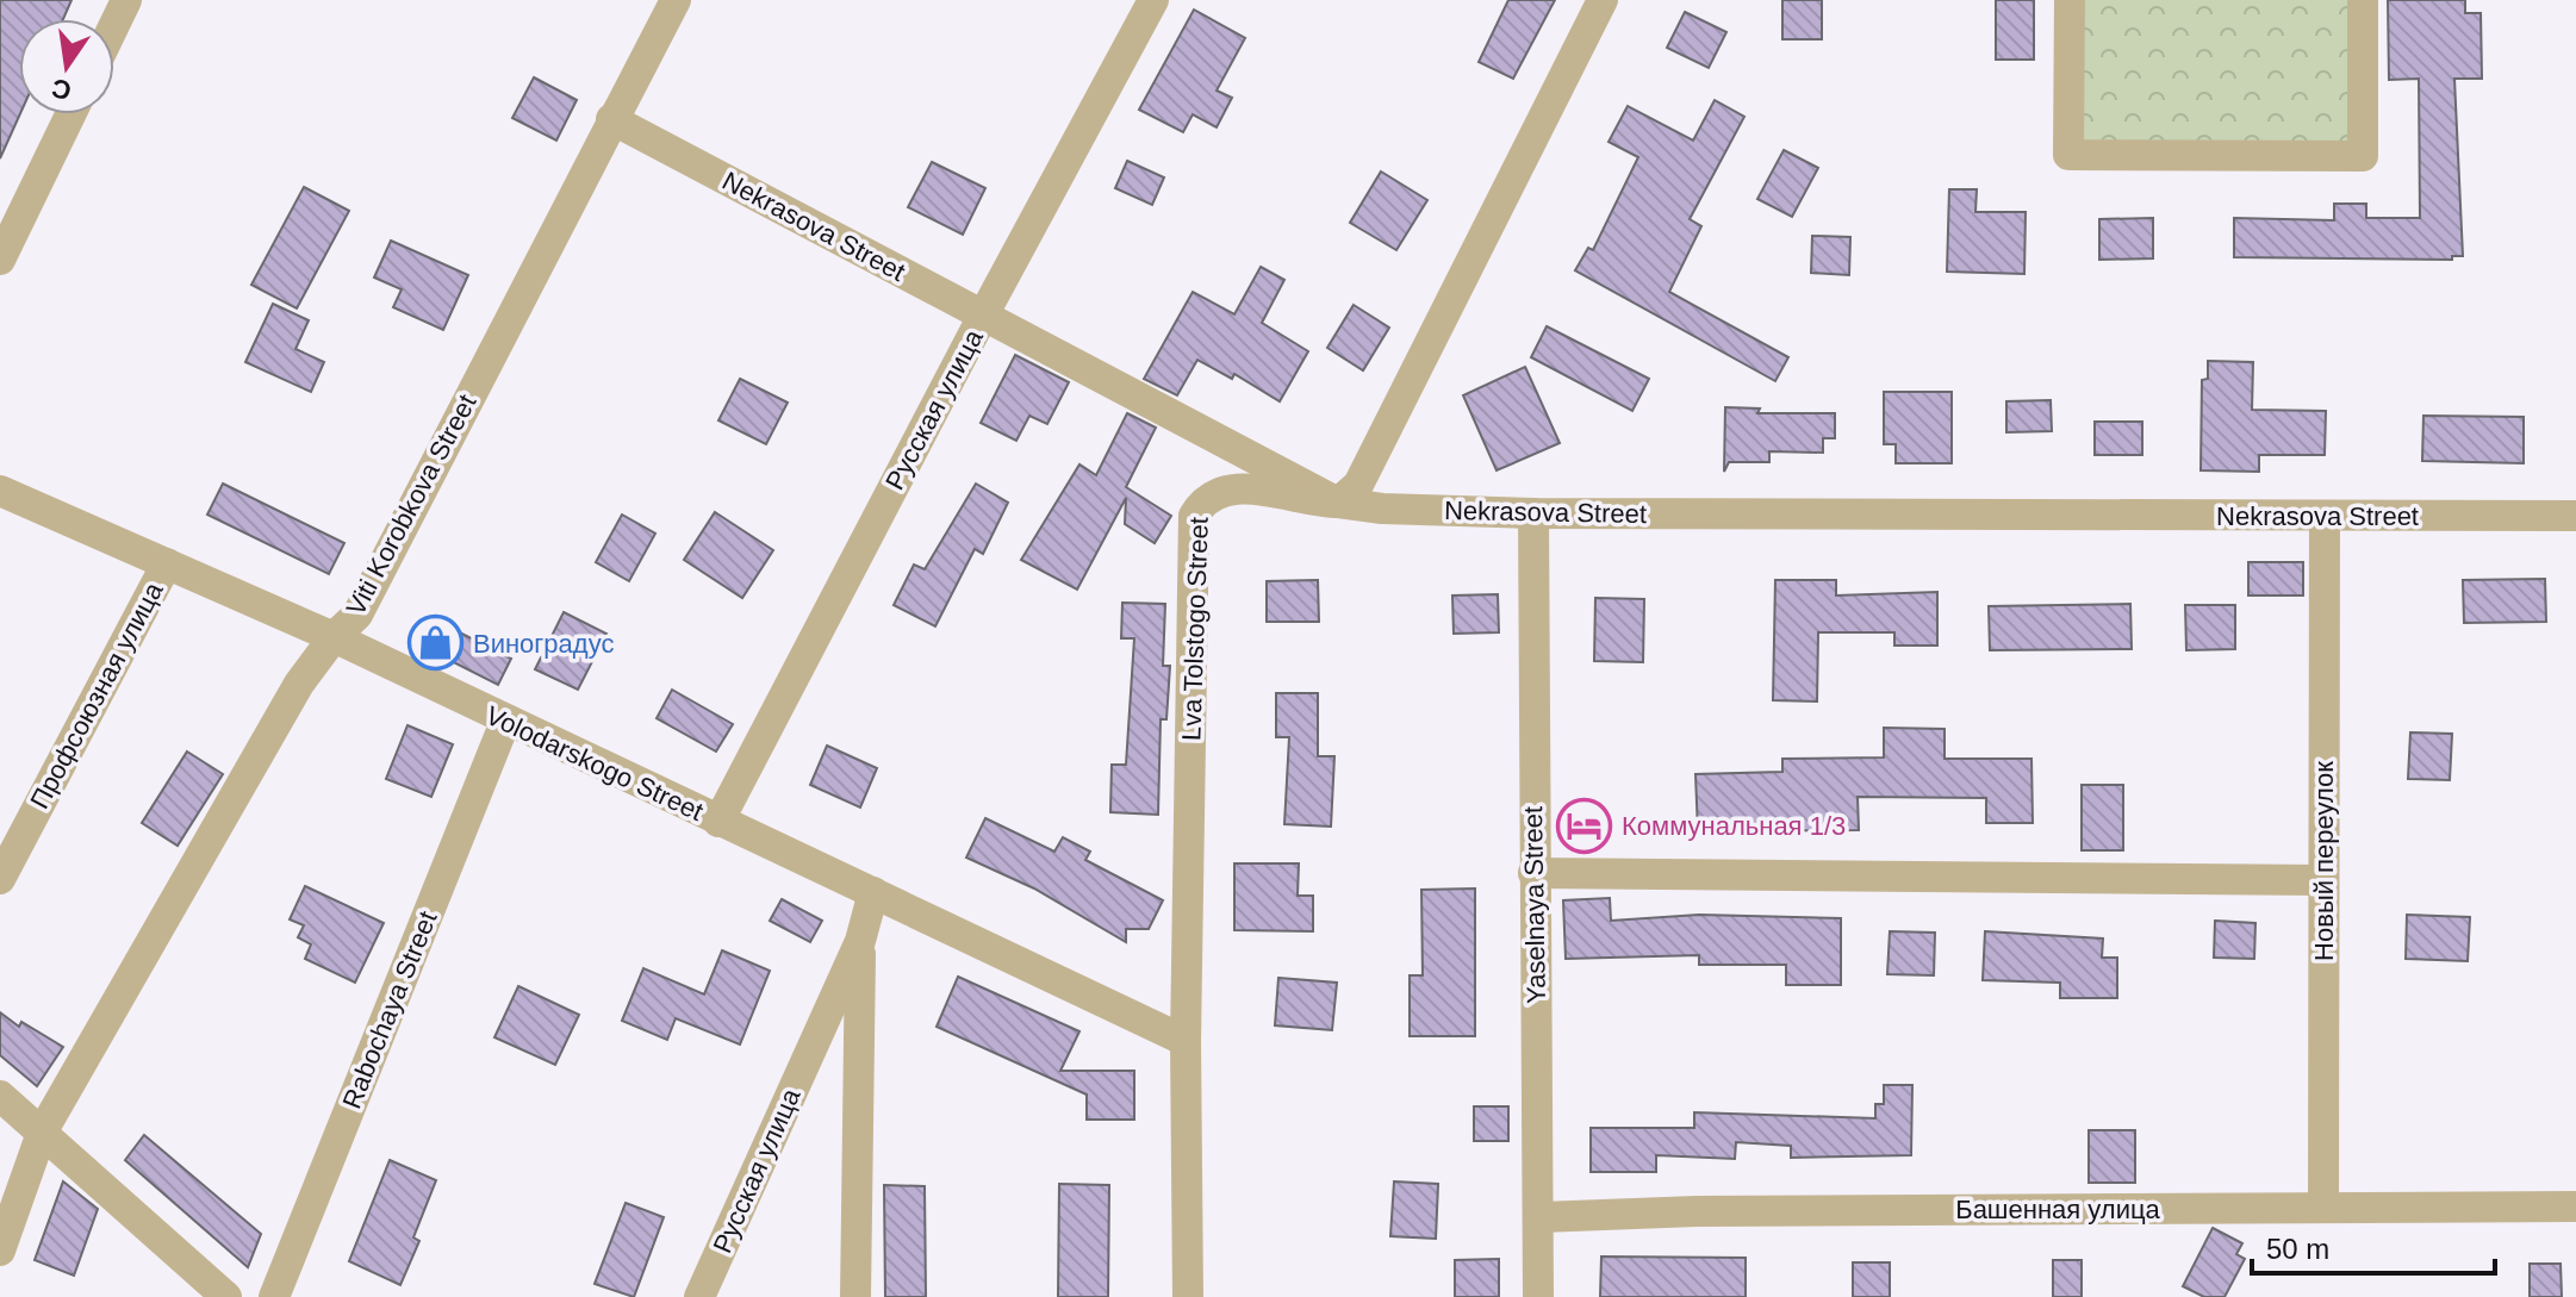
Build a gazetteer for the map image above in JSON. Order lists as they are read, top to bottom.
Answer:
{
  "streets": {
    "street": [
      "Nekrasova Street",
      "Русская улица",
      "Viti Korobkova Street",
      "Lva Tolstogo Street",
      "Профсоюзная улица",
      "Volodarskogo Street",
      "Новый переулок",
      "Yaselnaya Street",
      "Rabochaya Street",
      "Башенная улица"
    ]
  },
  "crossings": [
    ["Nekrasova Street", "Русская улица"],
    ["Nekrasova Street", "Viti Korobkova Street"],
    ["Nekrasova Street", "Lva Tolstogo Street"],
    ["Nekrasova Street", "Новый переулок"],
    ["Nekrasova Street", "Yaselnaya Street"],
    ["Русская улица", "Volodarskogo Street"],
    ["Viti Korobkova Street", "Volodarskogo Street"],
    ["Lva Tolstogo Street", "Volodarskogo Street"],
    ["Профсоюзная улица", "Volodarskogo Street"],
    ["Volodarskogo Street", "Rabochaya Street"],
    ["Новый переулок", "Башенная улица"],
    ["Yaselnaya Street", "Башенная улица"]
  ],
  "places": {
    "shop": ["Виноградус"],
    "hotel": ["Коммунальная 1/3"]
  },
  "scale_bar": "50 m",
  "north": "bottom"
}
